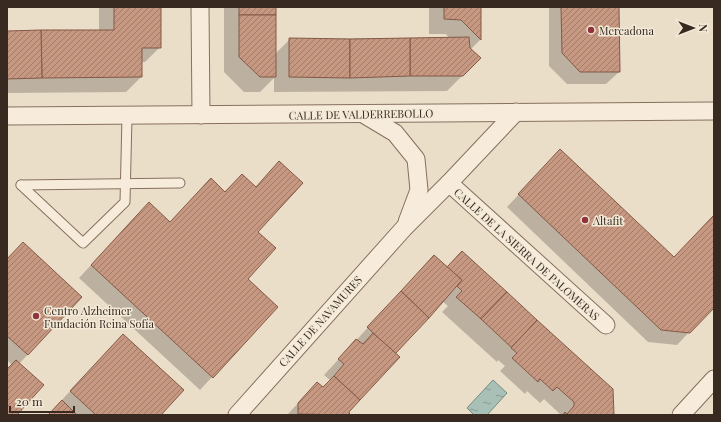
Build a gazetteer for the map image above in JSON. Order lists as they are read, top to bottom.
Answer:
{
  "streets": {
    "street": ["CALLE DE VALDERREBOLLO", "CALLE DE LA SIERRA DE PALOMERAS", "CALLE DE NAVAMURES"]
  },
  "crossings": [
    ["CALLE DE VALDERREBOLLO", "CALLE DE NAVAMURES"],
    ["CALLE DE LA SIERRA DE PALOMERAS", "CALLE DE NAVAMURES"]
  ],
  "places": ["Mercadona", "Altafit", "Centro Alzheimer Fundación Reina Sofía"],
  "scale_bar": "20 m",
  "north": "right"
}
